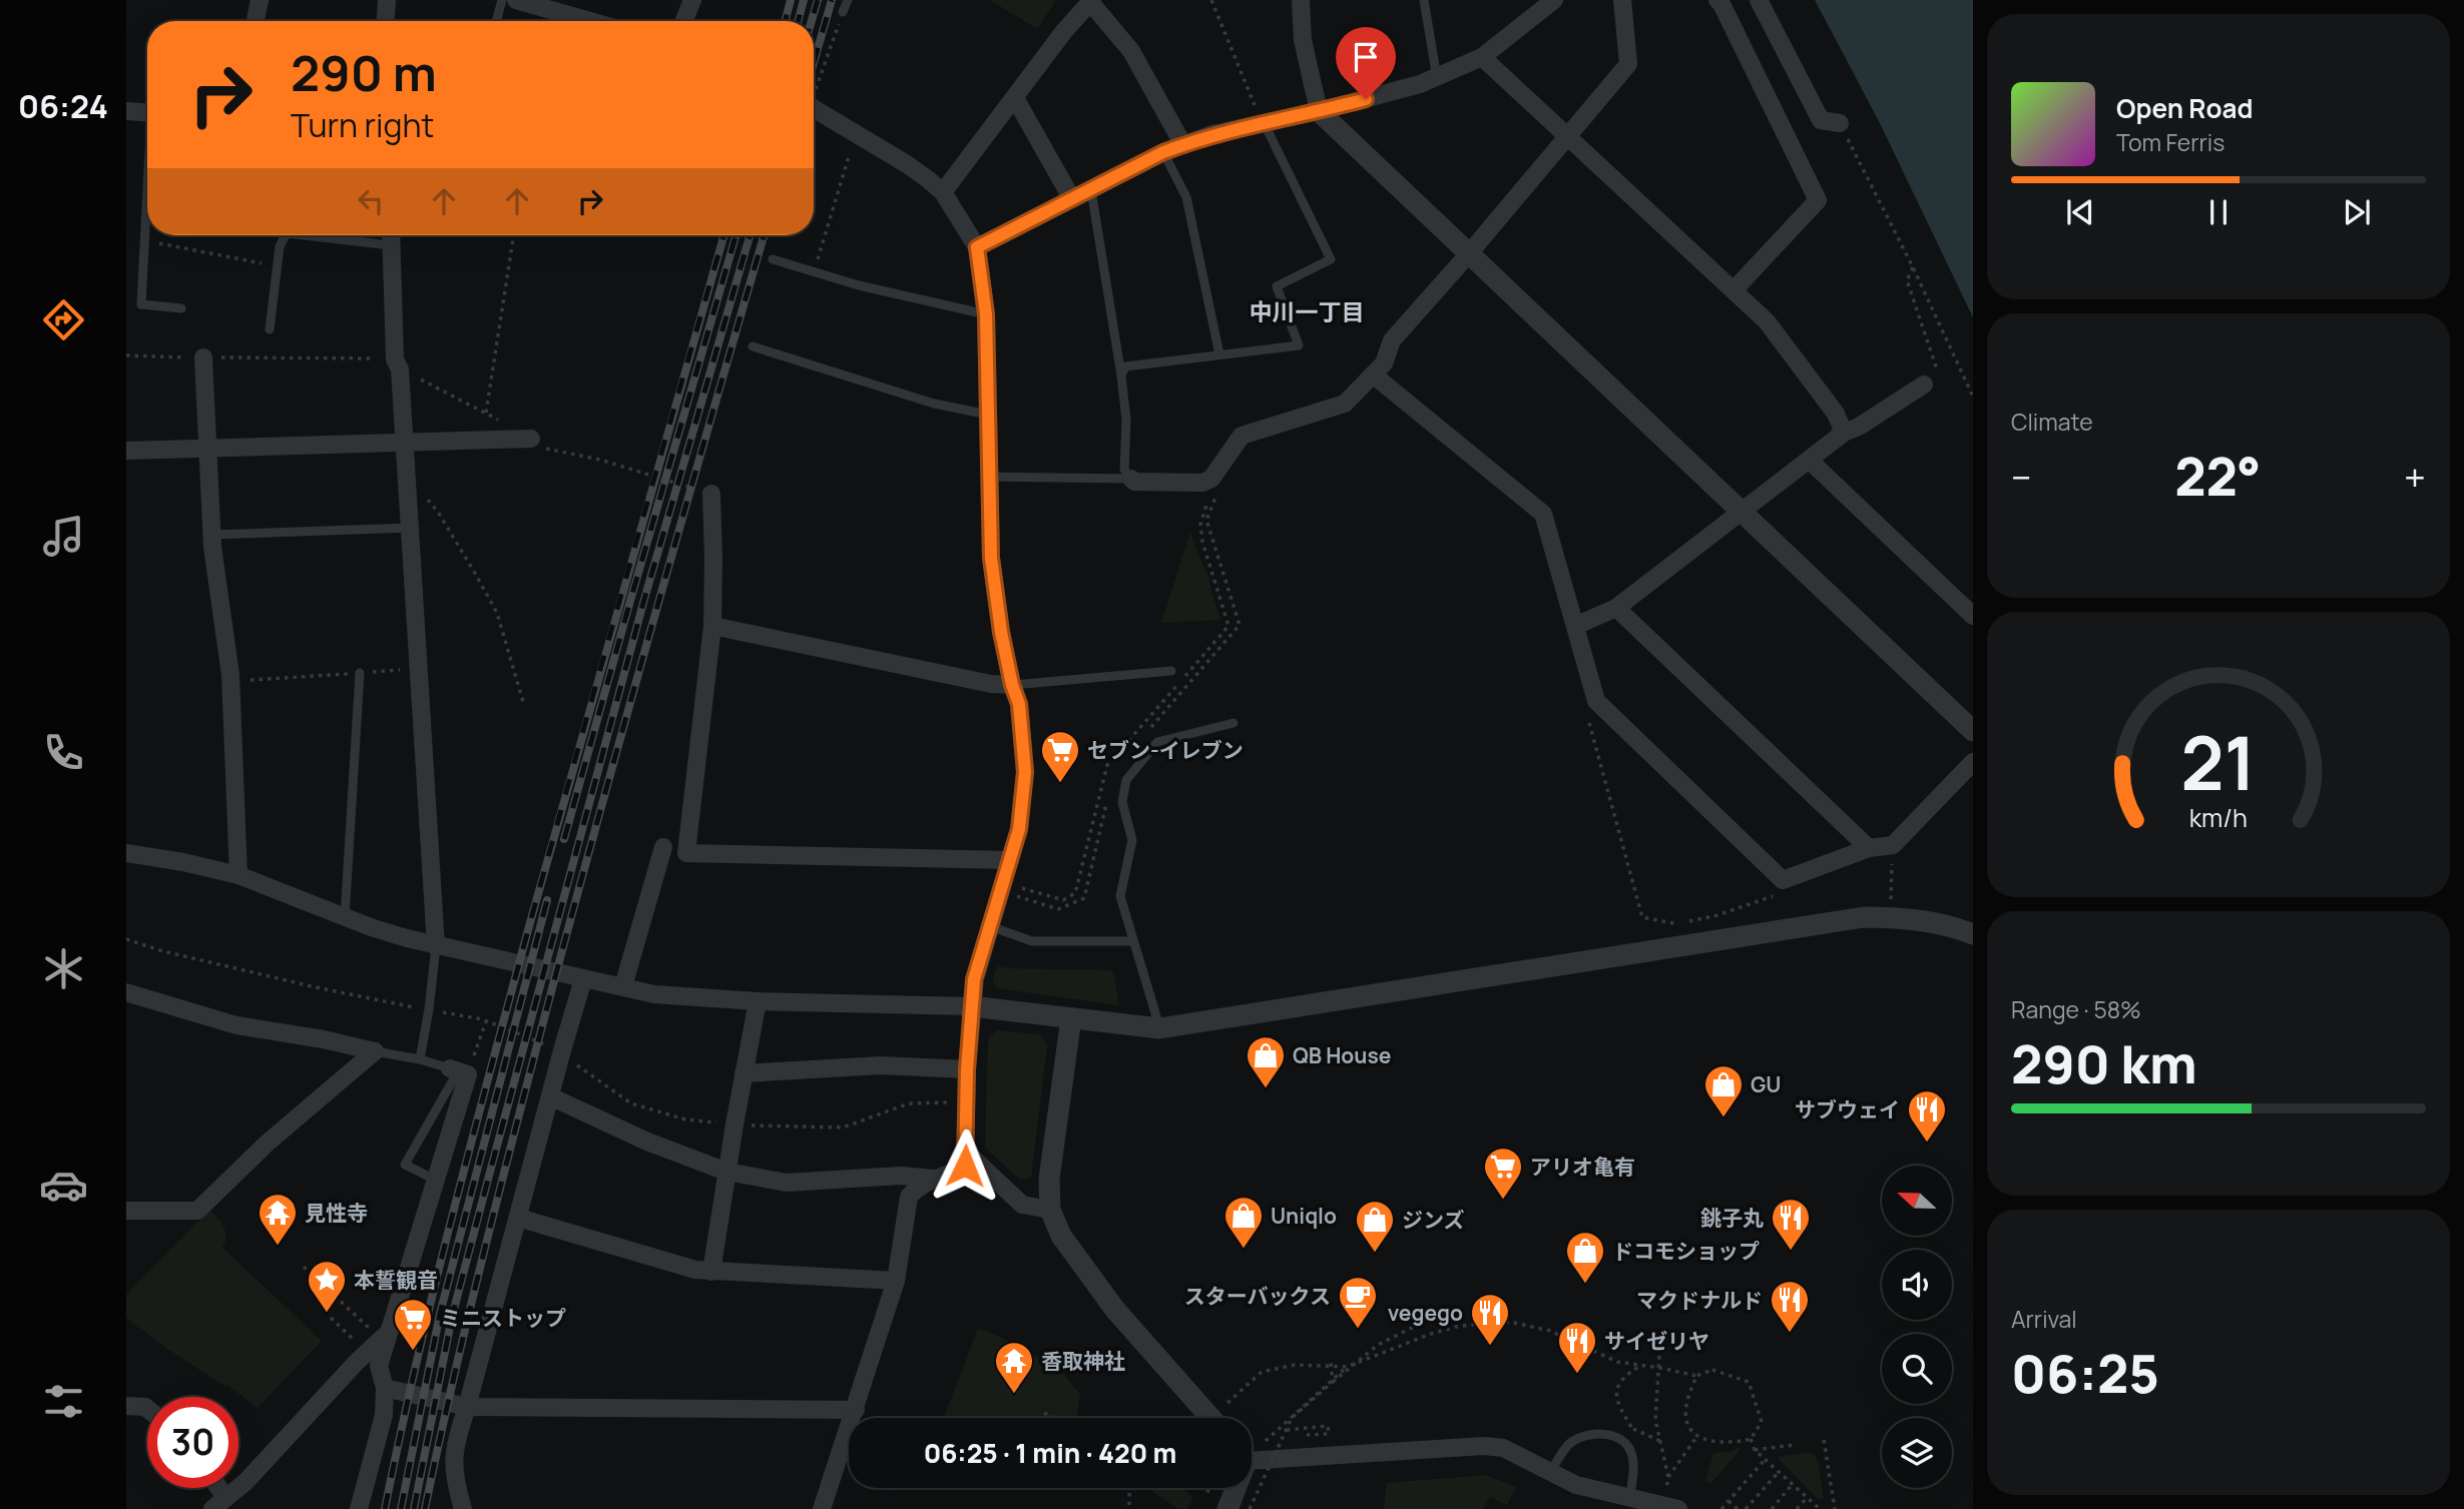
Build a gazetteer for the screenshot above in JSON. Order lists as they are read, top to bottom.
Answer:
{
  "districts": ["中川一丁目"],
  "places": {
    "supermarket": ["セブン-イレブン", "アリオ亀有", "ミニストップ"],
    "shop": [
      "QB House",
      "GU",
      "Uniqlo",
      "ジンズ",
      "ドコモショップ"
    ],
    "restaurant": [
      "サブウェイ",
      "銚子丸",
      "マクドナルド",
      "vegego",
      "サイゼリヤ"
    ],
    "temple": ["見性寺", "香取神社"],
    "place": ["本誓観音"],
    "cafe": ["スターバックス"]
  },
  "north": "left",
  "page": {
    "tabs": "06:24",
    "turn": ["290 m", "Turn right"],
    "song": ["Open Road", "Tom Ferris"],
    "tile": [
      "Climate",
      ["Range · 58%", "290 km"],
      ["Arrival", "06:25"]
    ],
    "heat": ["−", "22°", "+"],
    "limit": "30",
    "trip": "06:25 · 1 min · 420 m",
    "gauge": ["21", "km/h"]
  }
}
